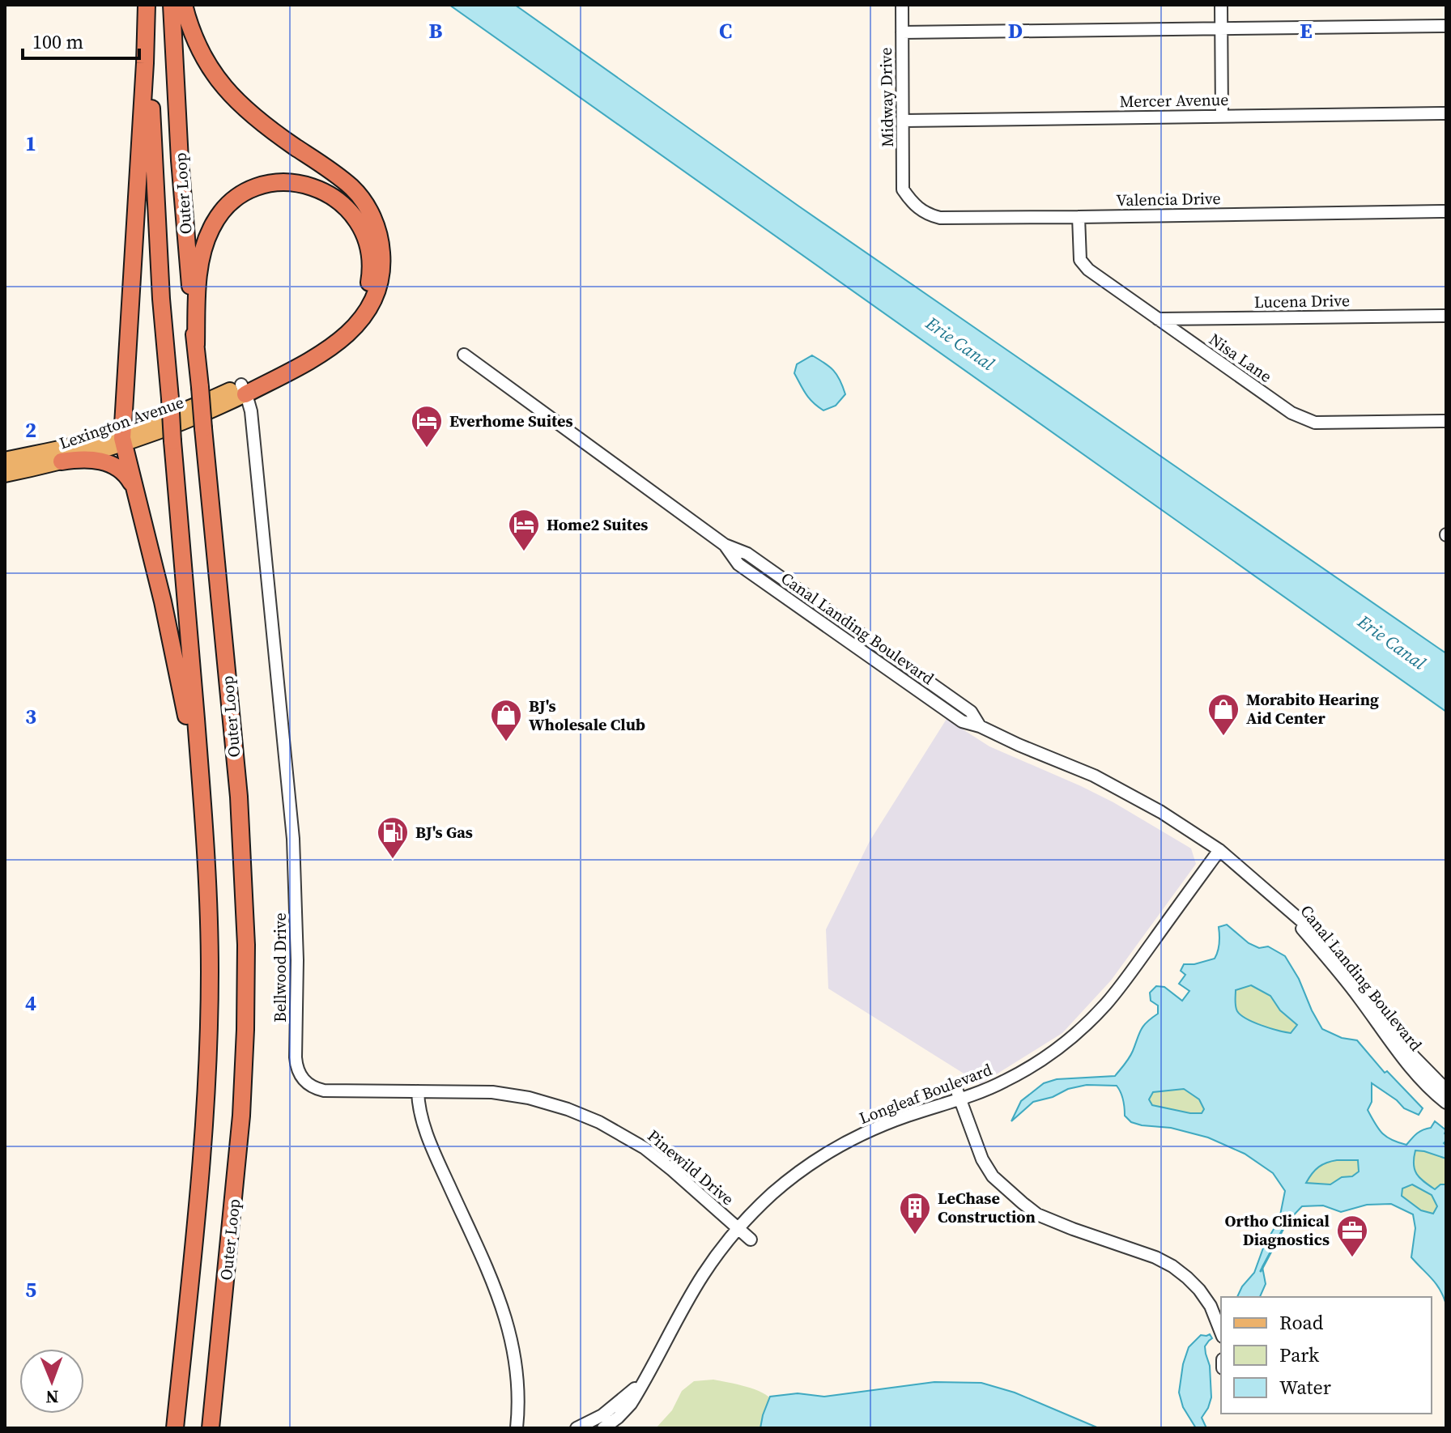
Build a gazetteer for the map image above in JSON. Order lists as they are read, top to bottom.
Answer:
{
  "streets": {
    "highway": ["Outer Loop"],
    "main road": ["Lexington Avenue"],
    "street": [
      "Midway Drive",
      "Mercer Avenue",
      "Valencia Drive",
      "Lucena Drive",
      "Nisa Lane",
      "Canal Landing Boulevard",
      "Bellwood Drive",
      "Longleaf Boulevard",
      "Pinewild Drive"
    ]
  },
  "crossings": [
    ["Midway Drive", "Mercer Avenue"],
    ["Midway Drive", "Valencia Drive"],
    ["Valencia Drive", "Nisa Lane"],
    ["Lucena Drive", "Nisa Lane"],
    ["Lexington Avenue", "Bellwood Drive"],
    ["Canal Landing Boulevard", "Longleaf Boulevard"],
    ["Bellwood Drive", "Pinewild Drive"],
    ["Longleaf Boulevard", "Pinewild Drive"]
  ],
  "water": ["Erie Canal"],
  "places": {
    "hotel": ["Everhome Suites", "Home2 Suites"],
    "shop": ["Morabito Hearing Aid Center", "BJ's Wholesale Club"],
    "fuel station": ["BJ's Gas"],
    "building": ["LeChase Construction"],
    "office": ["Ortho Clinical Diagnostics"]
  },
  "legend": ["Road", "Park", "Water"],
  "scale_bar": "100 m",
  "north": "bottom",
  "grid": {
    "columns": [
      "B",
      "C",
      "D",
      "E"
    ],
    "rows": [
      "1",
      "2",
      "3",
      "4",
      "5"
    ]
  }
}
